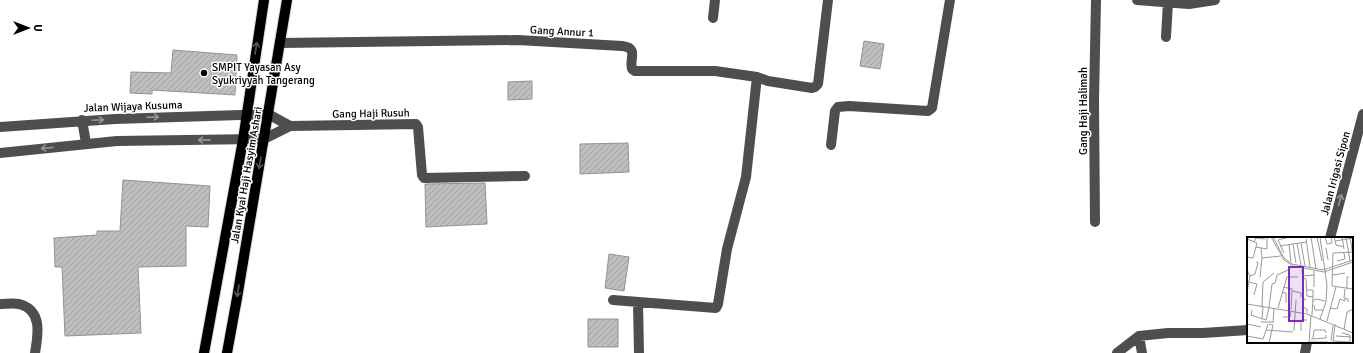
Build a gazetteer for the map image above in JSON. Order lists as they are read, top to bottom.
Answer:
{
  "streets": {
    "main road": ["Jalan Kyai Haji Hasyim Ashari"],
    "street": [
      "Gang Annur 1",
      "Jalan Wijaya Kusuma",
      "Gang Haji Halimah",
      "Gang Haji Rusuh",
      "Jalan Irigasi Sipon"
    ]
  },
  "crossings": [
    ["Gang Annur 1", "Jalan Kyai Haji Hasyim Ashari"],
    ["Jalan Wijaya Kusuma", "Gang Haji Rusuh"],
    ["Jalan Wijaya Kusuma", "Jalan Kyai Haji Hasyim Ashari"],
    ["Gang Haji Rusuh", "Jalan Kyai Haji Hasyim Ashari"]
  ],
  "one_way": ["Jalan Irigasi Sipon"],
  "places": ["SMPIT Yayasan Asy Syukriyyah Tangerang"],
  "north": "right"
}
